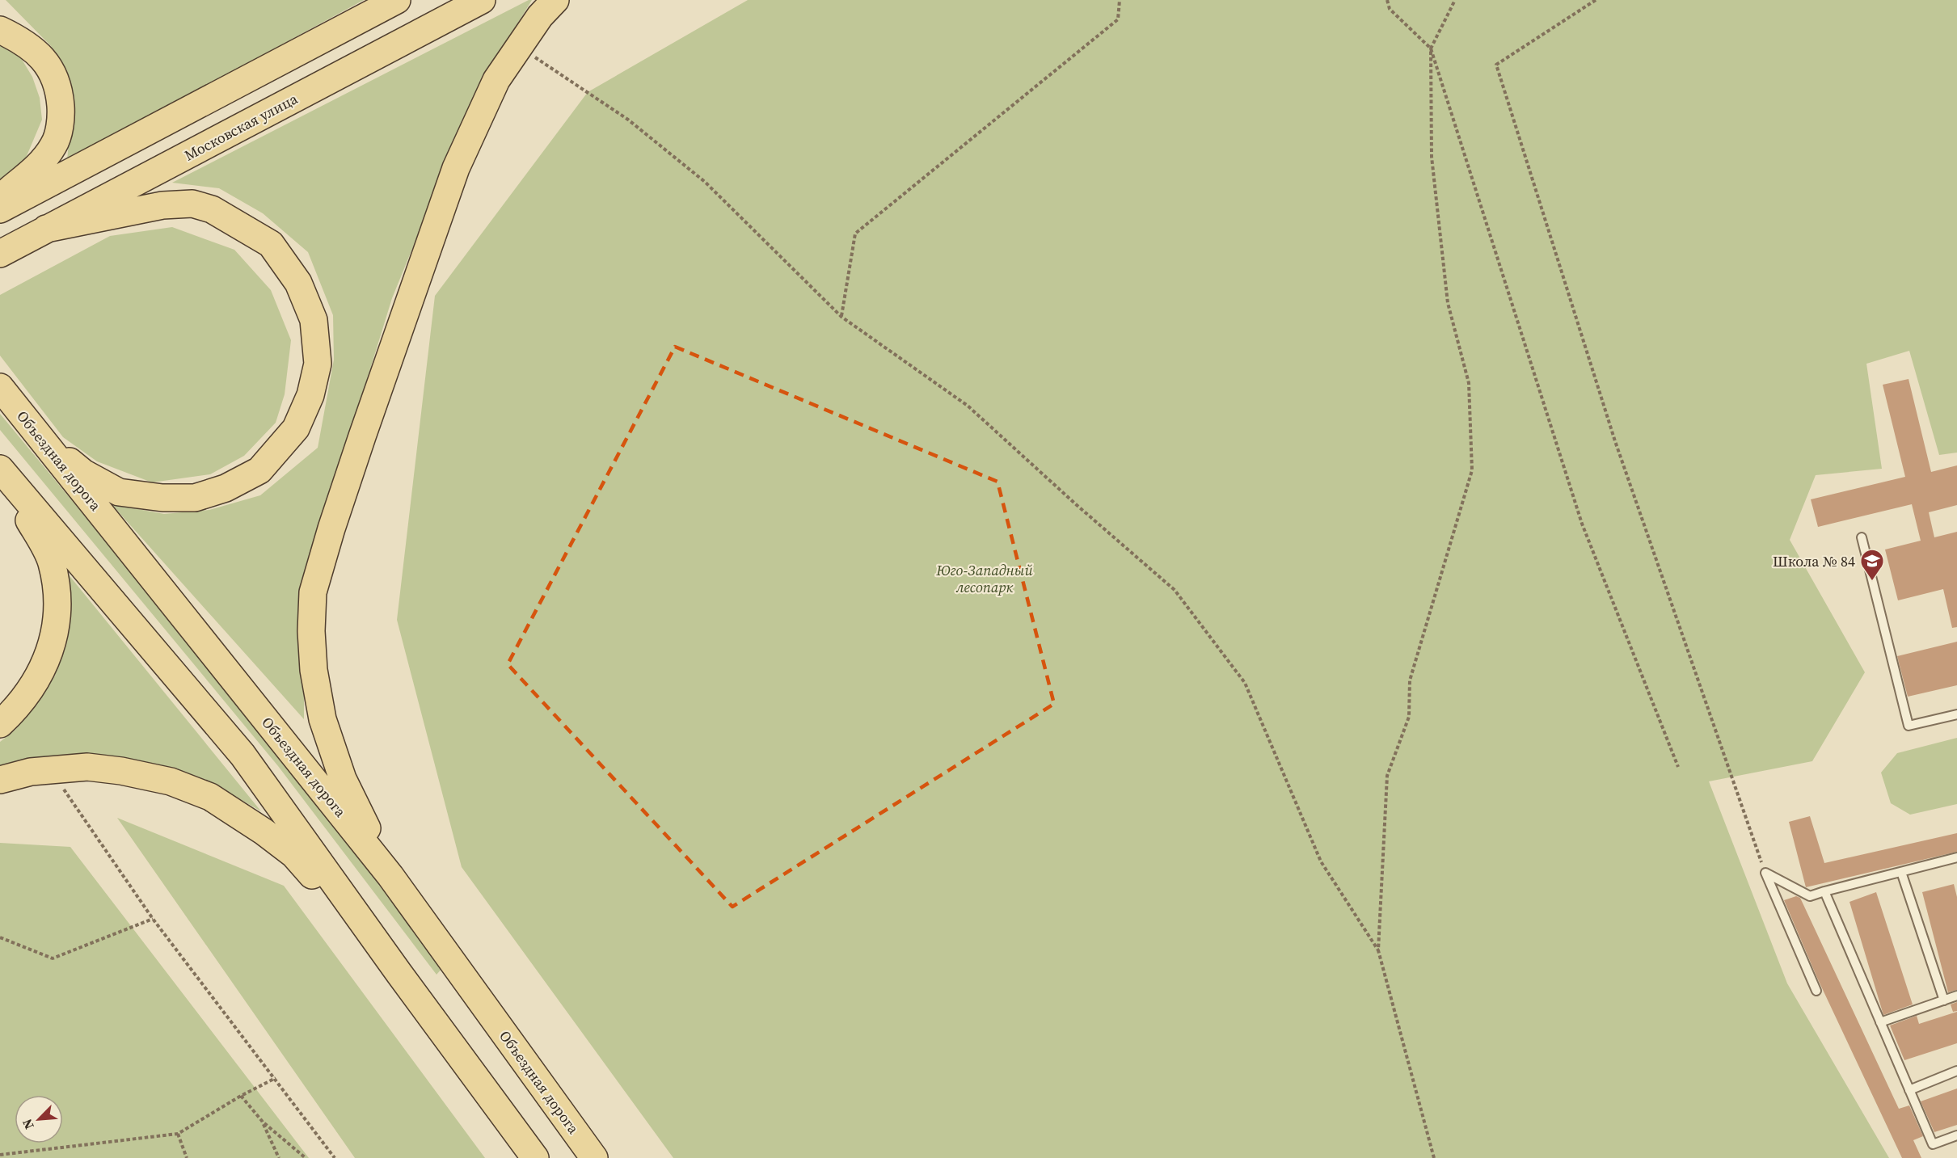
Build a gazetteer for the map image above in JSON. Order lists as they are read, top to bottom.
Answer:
{
  "streets": {
    "main road": ["Московская улица", "Объездная дорога"]
  },
  "parks": ["Юго-Западный лесопарк"],
  "places": {
    "school or university": ["Школа № 84"]
  },
  "north": "bottom left"
}
